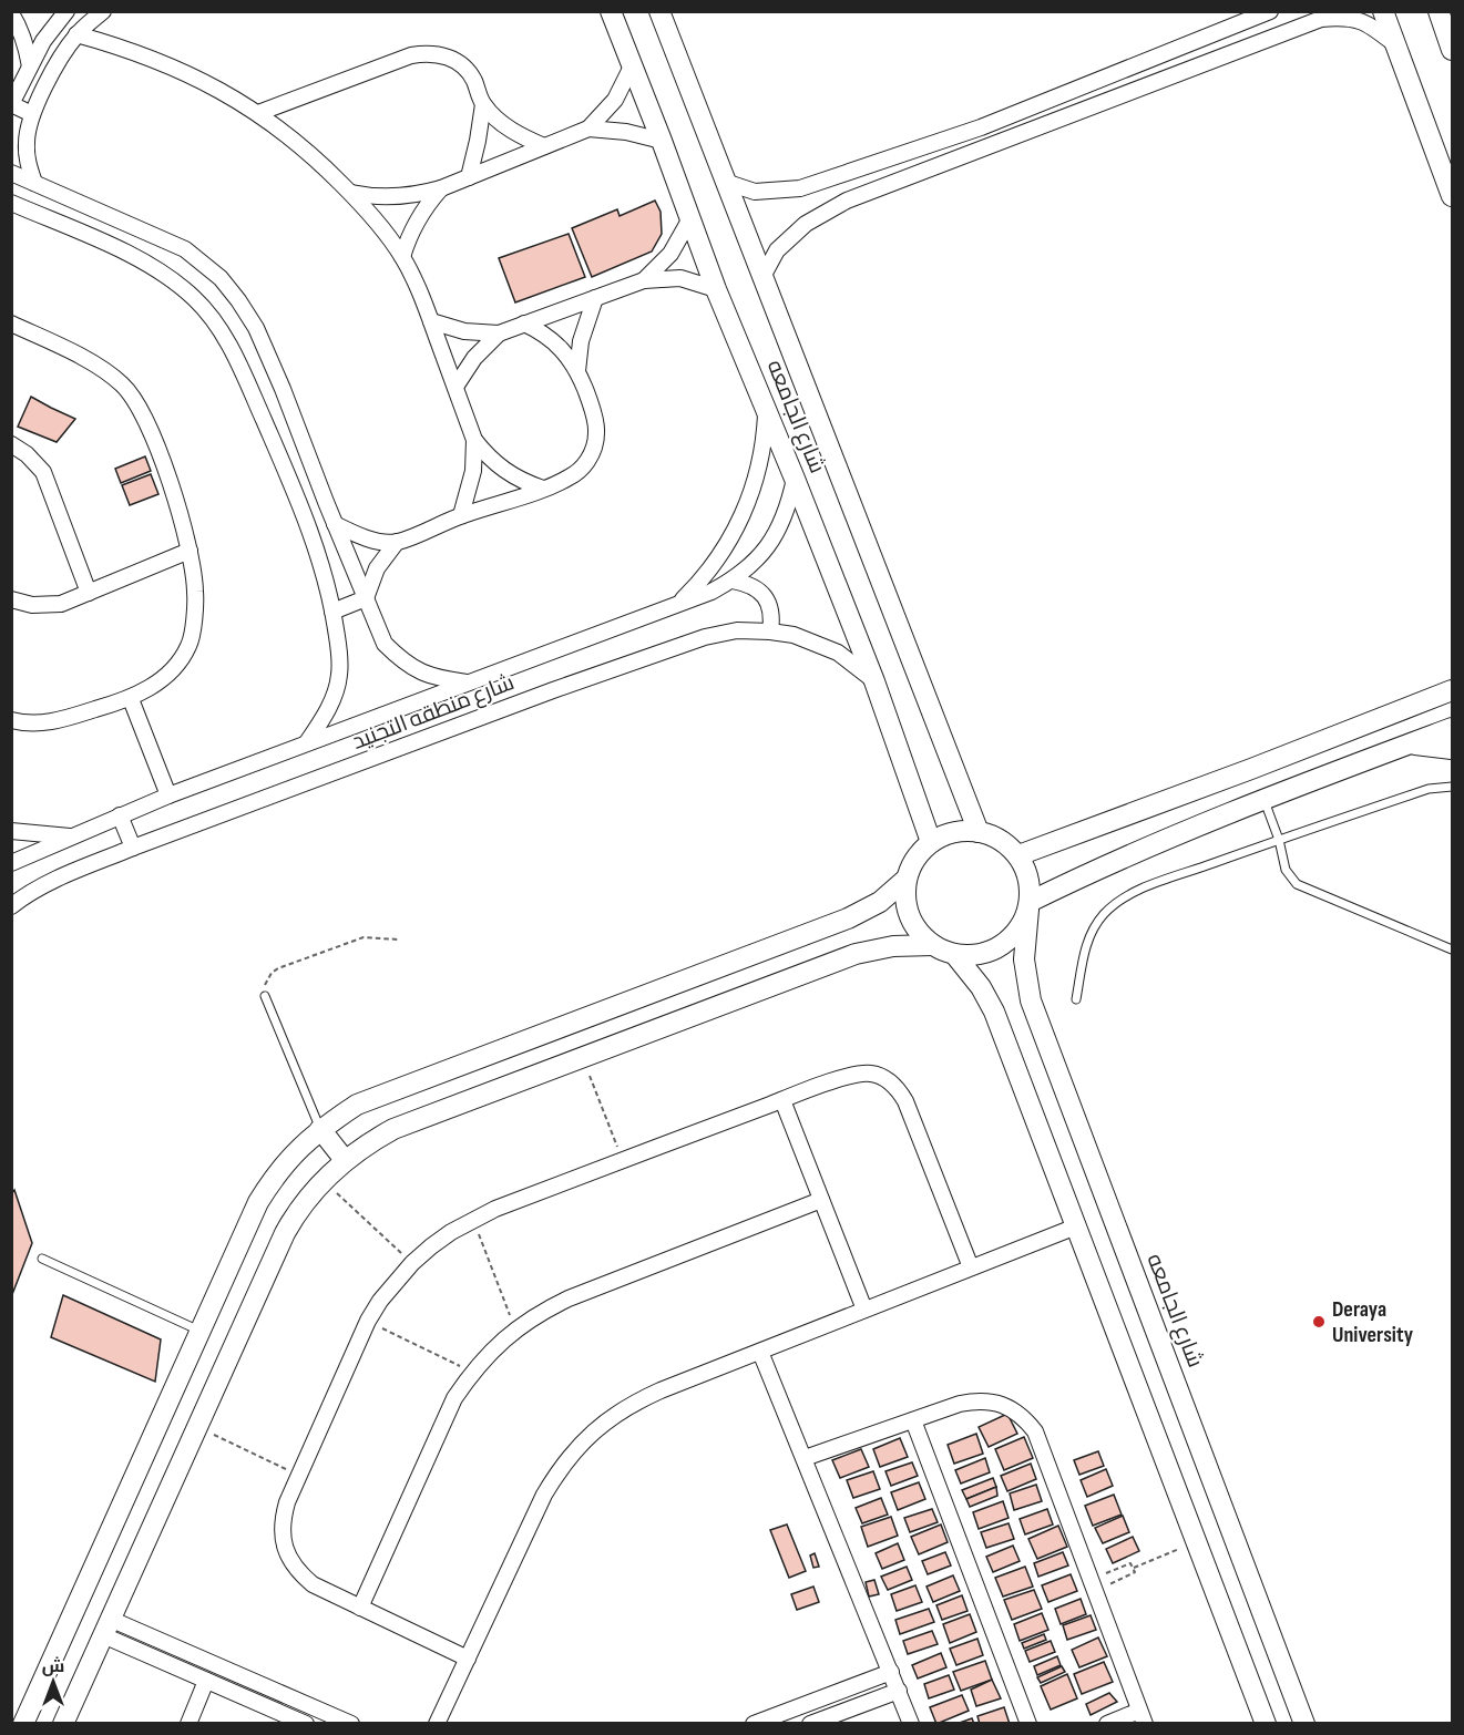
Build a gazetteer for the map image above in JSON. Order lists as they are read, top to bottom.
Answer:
{
  "streets": {
    "street": ["شارع الجامعه", "شارع منطقه التجنيد"]
  },
  "crossings": [
    ["شارع الجامعه", "شارع منطقه التجنيد"]
  ],
  "places": ["Deraya University"],
  "north": "top"
}
